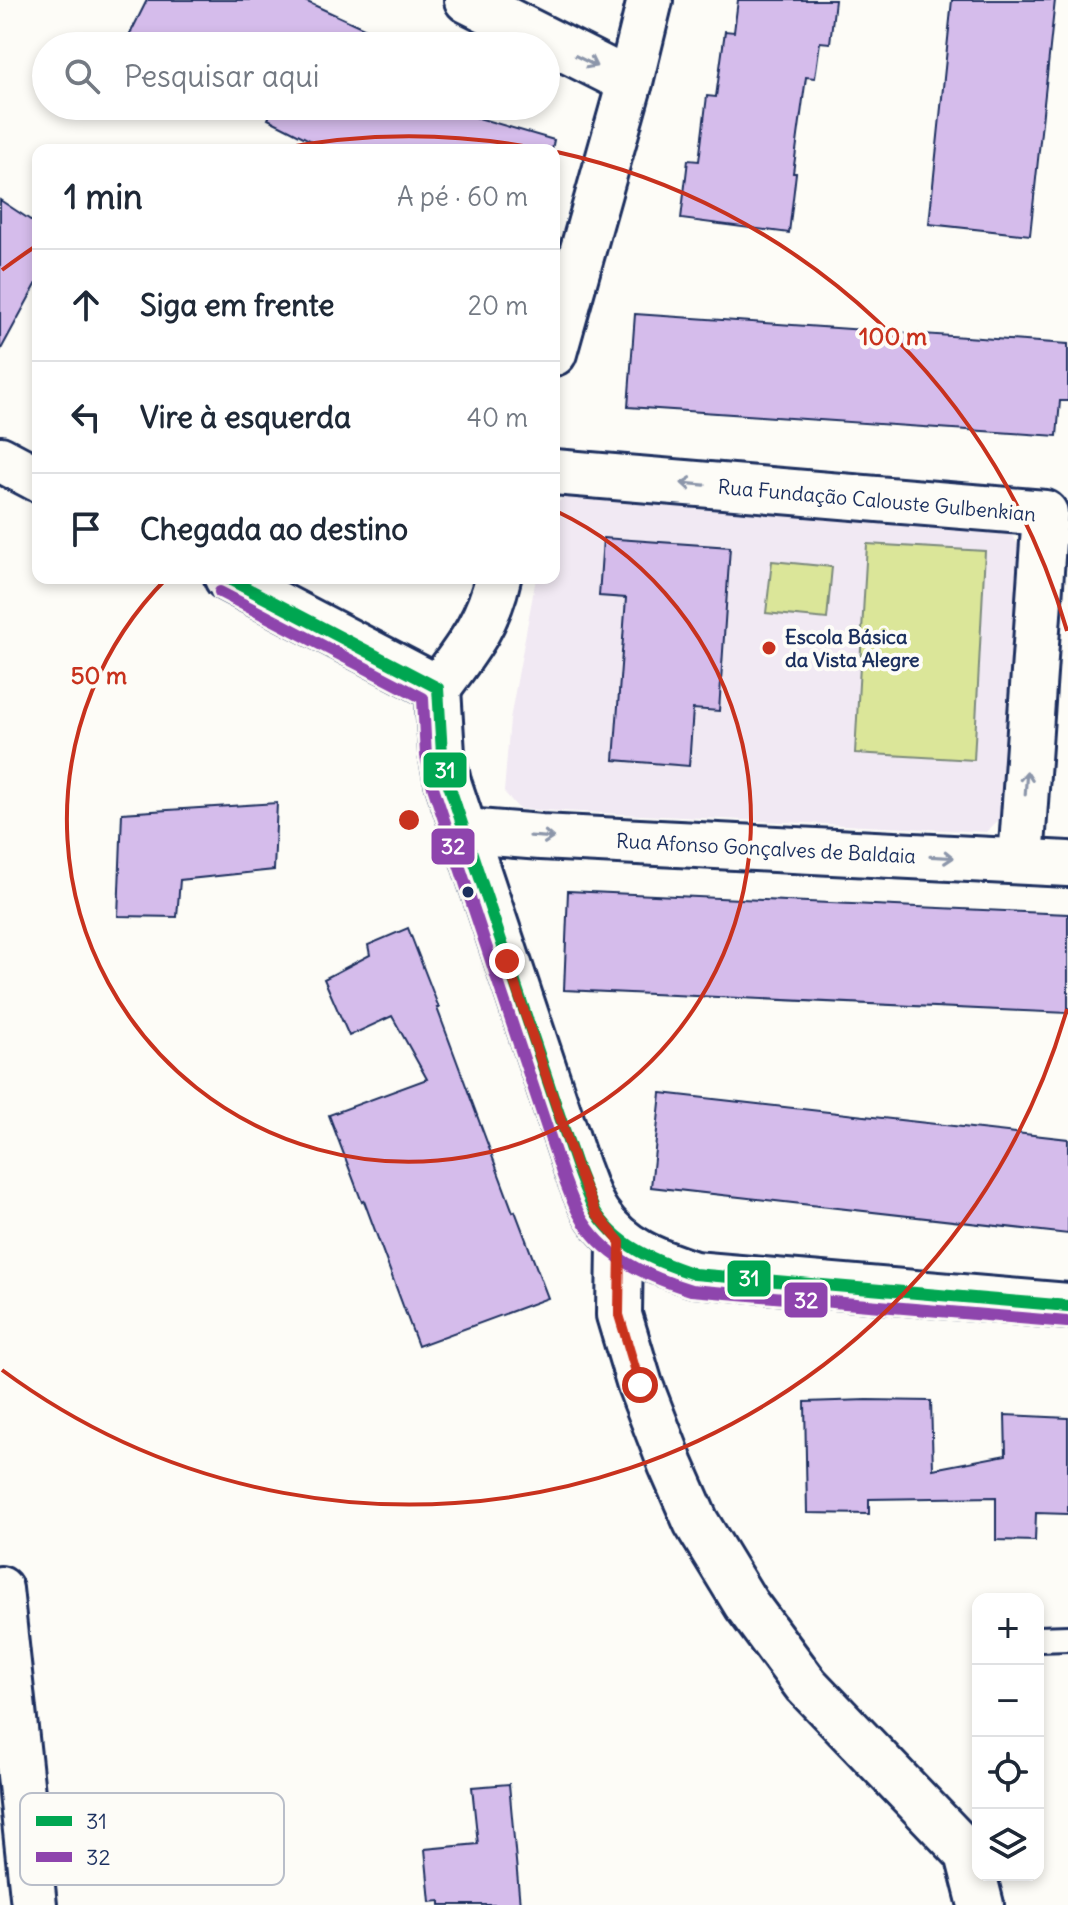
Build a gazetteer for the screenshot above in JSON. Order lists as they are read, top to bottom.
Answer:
{
  "streets": {
    "street": ["Rua Fundação Calouste Gulbenkian", "Rua Afonso Gonçalves de Baldaia"]
  },
  "crossings": [
    ["Rua Fundação Calouste Gulbenkian", "Rua Afonso Gonçalves de Baldaia"]
  ],
  "one_way": ["Rua Afonso Gonçalves de Baldaia"],
  "places": ["Escola Básica da Vista Alegre"],
  "lines": ["transit line 31", "transit line 32"],
  "legend": ["31", "32"],
  "page": {
    "search": "Pesquisar aqui",
    "heading": ["1 min", "A pé · 60 m"],
    "list": [
      ["Siga em frente", "20 m"],
      ["Vire à esquerda", "40 m"],
      "Chegada ao destino"
    ],
    "map_buttons": ["+", "−"]
  },
  "rings": ["100 m", "50 m"]
}
